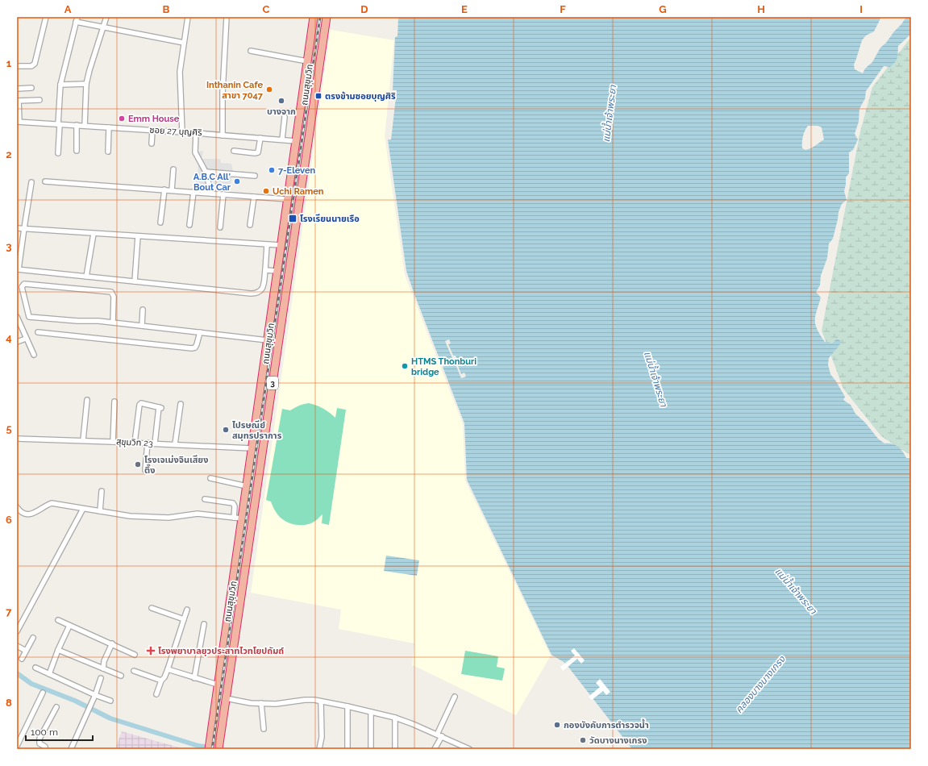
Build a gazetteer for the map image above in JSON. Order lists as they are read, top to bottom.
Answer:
{
  "streets": {
    "highway": ["ถนนสุขุมวิท", "3"],
    "street": ["ซอย 27 บุญศิริ", "สุขุมวิท 23"]
  },
  "crossings": [
    ["ถนนสุขุมวิท", "ซอย 27 บุญศิริ"],
    ["ถนนสุขุมวิท", "สุขุมวิท 23"]
  ],
  "water": ["แม่น้ำเจ้าพระยา", "คลองบางนางเกรง"],
  "places": {
    "other": [
      "Inthanin Cafe สาขา 7047",
      "บางจาก",
      "Emm House",
      "7-Eleven",
      "A.B.C All' Bout Car",
      "Uchi Ramen",
      "HTMS Thonburi bridge",
      "ไปรษณีย์ สมุทรปราการ",
      "โรงเจเม่งจินเสียง ตึ๊ง",
      "กองบังคับการตำรวจน้ำ",
      "วัดบางนางเกรง"
    ],
    "transit": ["ตรงข้ามซอยบุญศิริ", "โรงเรียนนายเรือ"],
    "health": ["โรงพยาบาลยุวประสาทไวทโยปถัมถ์"]
  },
  "scale_bar": "100 m",
  "grid": {
    "columns": [
      "A",
      "B",
      "C",
      "D",
      "E",
      "F",
      "G",
      "H",
      "I"
    ],
    "rows": [
      "1",
      "2",
      "3",
      "4",
      "5",
      "6",
      "7",
      "8"
    ]
  }
}
